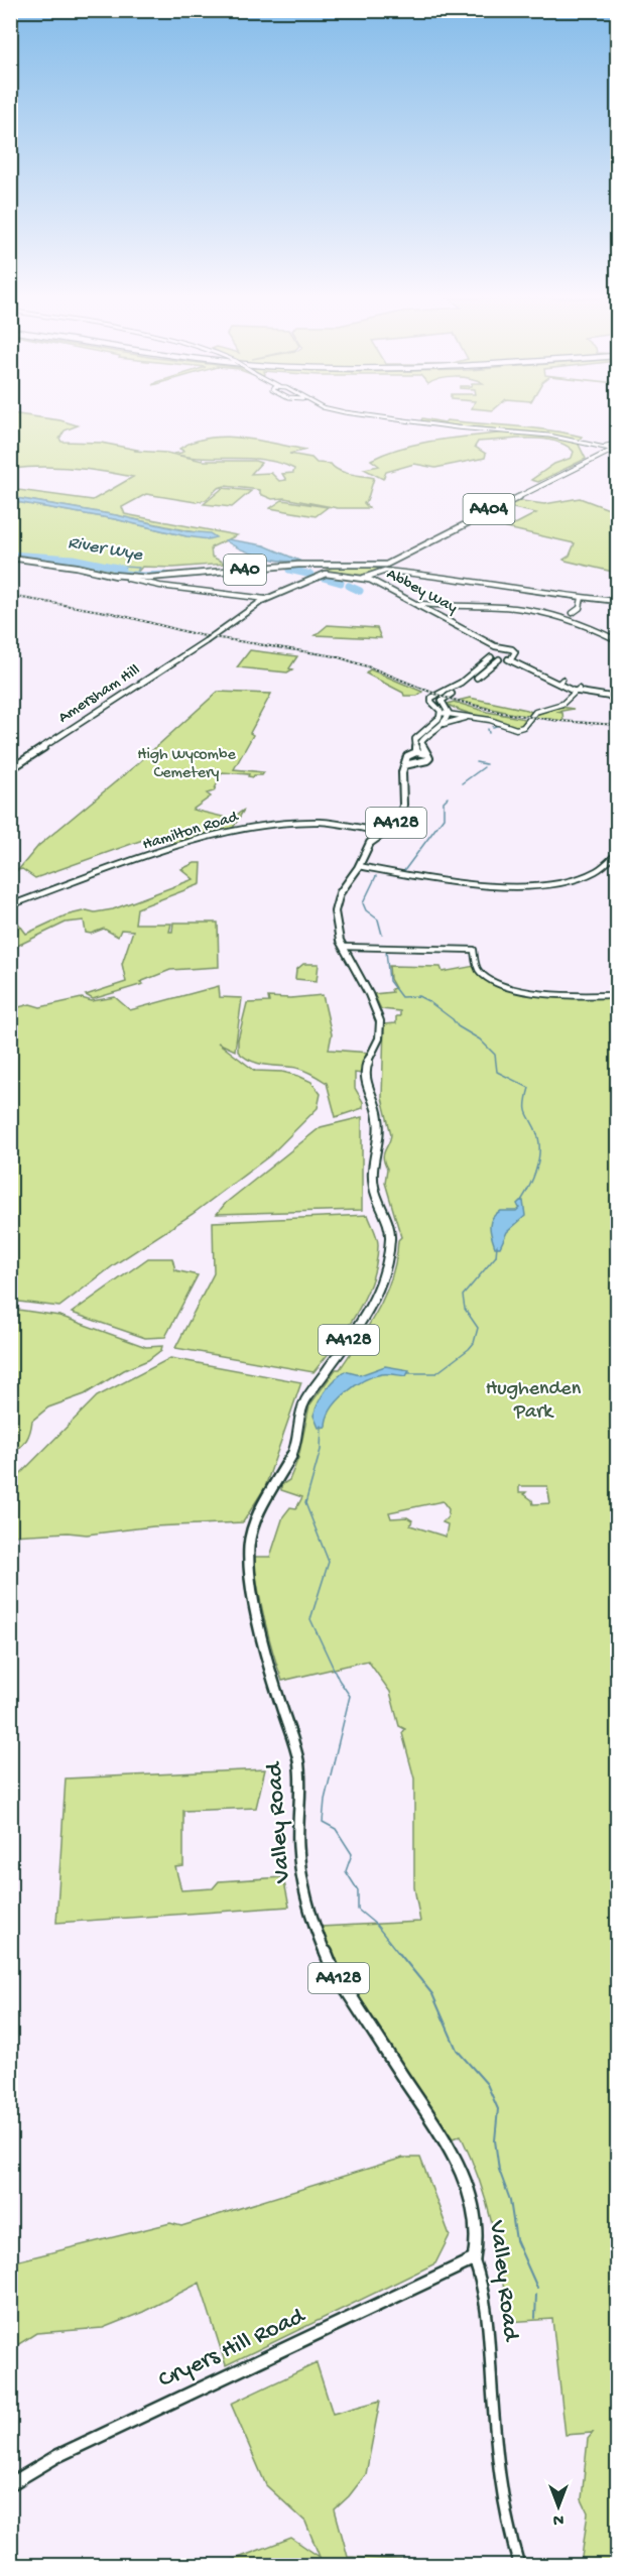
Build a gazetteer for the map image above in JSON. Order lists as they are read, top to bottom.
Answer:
{
  "streets": {
    "main road": [
      "A404",
      "A40",
      "Abbey Way",
      "Amersham Hill",
      "A4128",
      "Valley Road",
      "Cryers Hill Road"
    ],
    "street": ["Hamilton Road"]
  },
  "crossings": [
    ["A40", "Amersham Hill"],
    ["A4128", "Hamilton Road"],
    ["A4128", "Valley Road"],
    ["Valley Road", "Cryers Hill Road"]
  ],
  "water": ["River Wye"],
  "parks": ["High Wycombe Cemetery", "Hughenden Park"],
  "north": "bottom"
}
